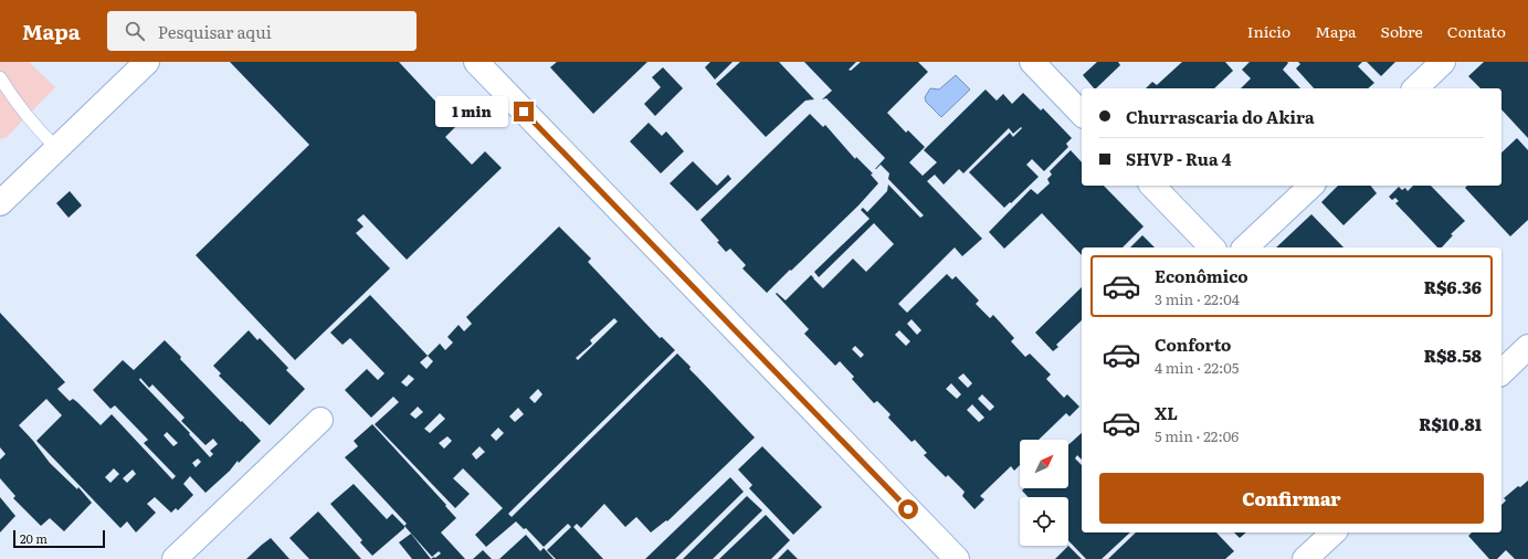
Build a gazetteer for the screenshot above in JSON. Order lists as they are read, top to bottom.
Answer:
{
  "scale_bar": "20 m",
  "north": "top right",
  "page": {
    "header": "Mapa",
    "search": "Pesquisar aqui",
    "nav": [
      "Início",
      "Mapa",
      "Sobre",
      "Contato"
    ],
    "banner": ["Churrascaria do Akira", "SHVP - Rua 4"],
    "bubble": "1 min",
    "list": [
      {
        "name": "Econômico",
        "note": "3 min · 22:04",
        "value": "R$6.36"
      },
      {
        "name": "Conforto",
        "note": "4 min · 22:05",
        "value": "R$8.58"
      },
      {
        "name": "XL",
        "note": "5 min · 22:06",
        "value": "R$10.81"
      }
    ],
    "buttons": "Confirmar",
    "scale": "20 m"
  }
}
